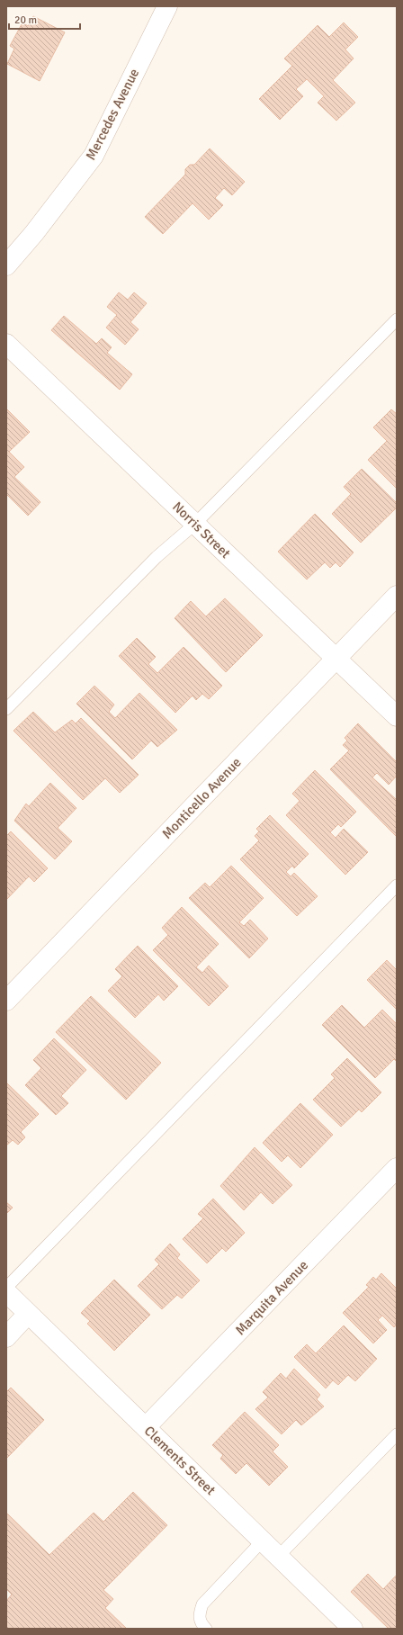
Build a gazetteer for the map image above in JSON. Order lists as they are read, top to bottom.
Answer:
{
  "streets": {
    "street": [
      "Mercedes Avenue",
      "Norris Street",
      "Monticello Avenue",
      "Marquita Avenue",
      "Clements Street"
    ]
  },
  "crossings": [
    ["Norris Street", "Monticello Avenue"],
    ["Marquita Avenue", "Clements Street"]
  ],
  "scale_bar": "20 m"
}
